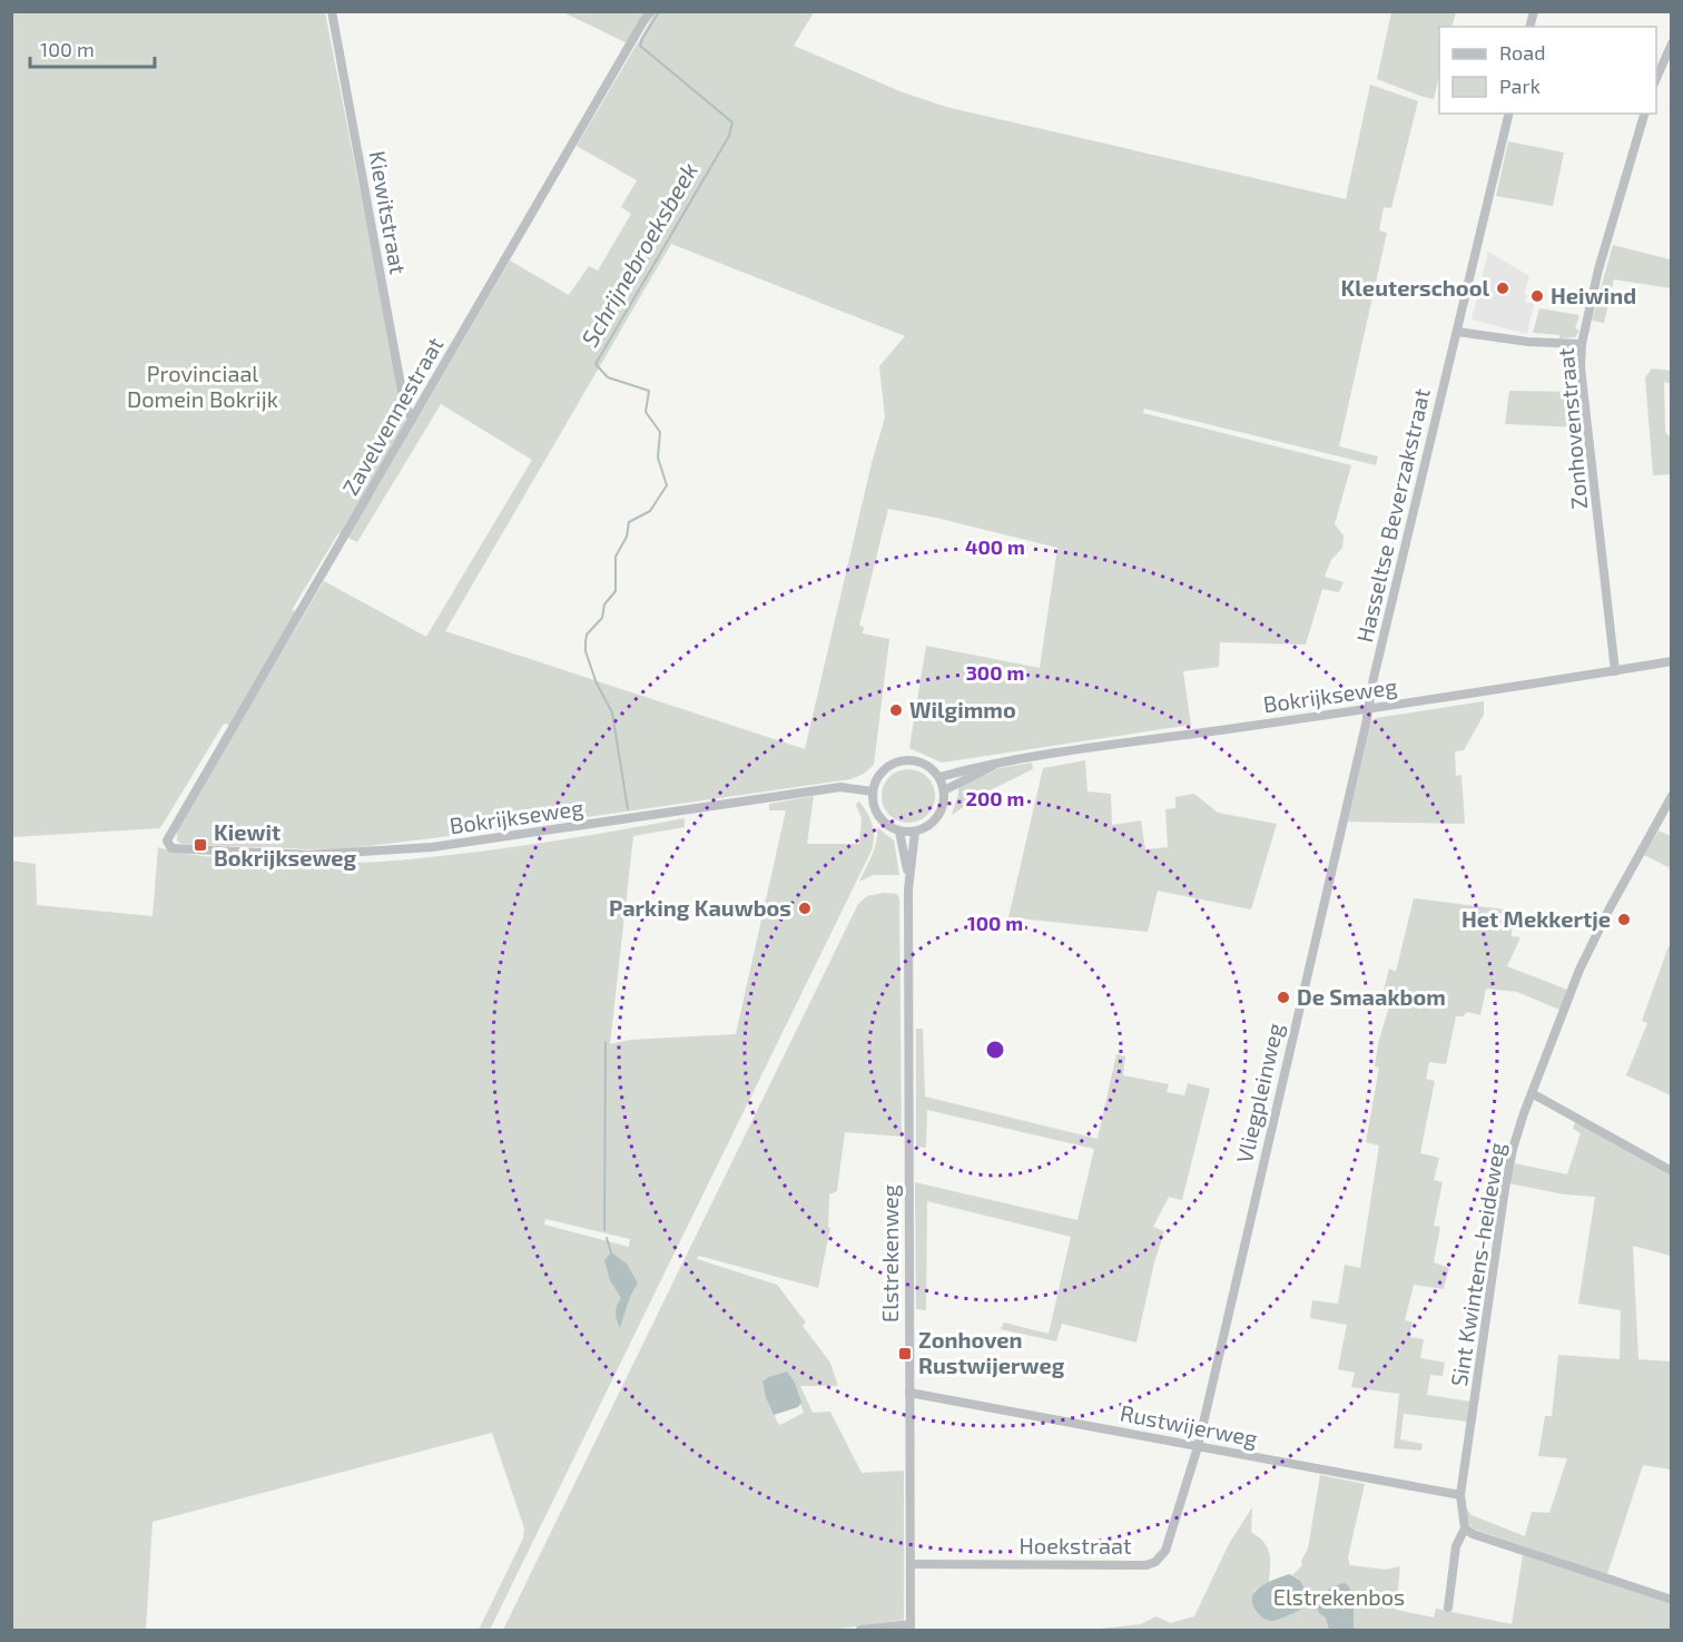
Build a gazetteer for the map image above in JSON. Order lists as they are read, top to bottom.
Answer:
{
  "streets": {
    "street": [
      "Kiewitstraat",
      "Zavelvennestraat",
      "Zonhovenstraat",
      "Hasseltse Beverzakstraat",
      "Bokrijkseweg",
      "Vliegpleinweg",
      "Elstrekenweg",
      "Sint Kwintens-heideweg",
      "Rustwijerweg",
      "Hoekstraat"
    ]
  },
  "crossings": [
    ["Kiewitstraat", "Zavelvennestraat"],
    ["Zavelvennestraat", "Bokrijkseweg"],
    ["Zonhovenstraat", "Bokrijkseweg"],
    ["Hasseltse Beverzakstraat", "Bokrijkseweg"],
    ["Hasseltse Beverzakstraat", "Vliegpleinweg"],
    ["Bokrijkseweg", "Vliegpleinweg"],
    ["Bokrijkseweg", "Elstrekenweg"],
    ["Vliegpleinweg", "Rustwijerweg"],
    ["Vliegpleinweg", "Hoekstraat"],
    ["Elstrekenweg", "Rustwijerweg"],
    ["Elstrekenweg", "Hoekstraat"],
    ["Sint Kwintens-heideweg", "Rustwijerweg"],
    ["Rustwijerweg", "Hoekstraat"]
  ],
  "water": ["Schrijnebroeksbeek"],
  "parks": ["Provinciaal Domein Bokrijk", "Elstrekenbos"],
  "places": {
    "other": [
      "Kleuterschool",
      "Heiwind",
      "Wilgimmo",
      "Parking Kauwbos",
      "Het Mekkertje",
      "De Smaakbom"
    ],
    "transit": ["Kiewit Bokrijkseweg", "Zonhoven Rustwijerweg"]
  },
  "legend": ["Road", "Park"],
  "scale_bar": "100 m",
  "rings": [
    "400 m",
    "300 m",
    "200 m",
    "100 m"
  ]
}
